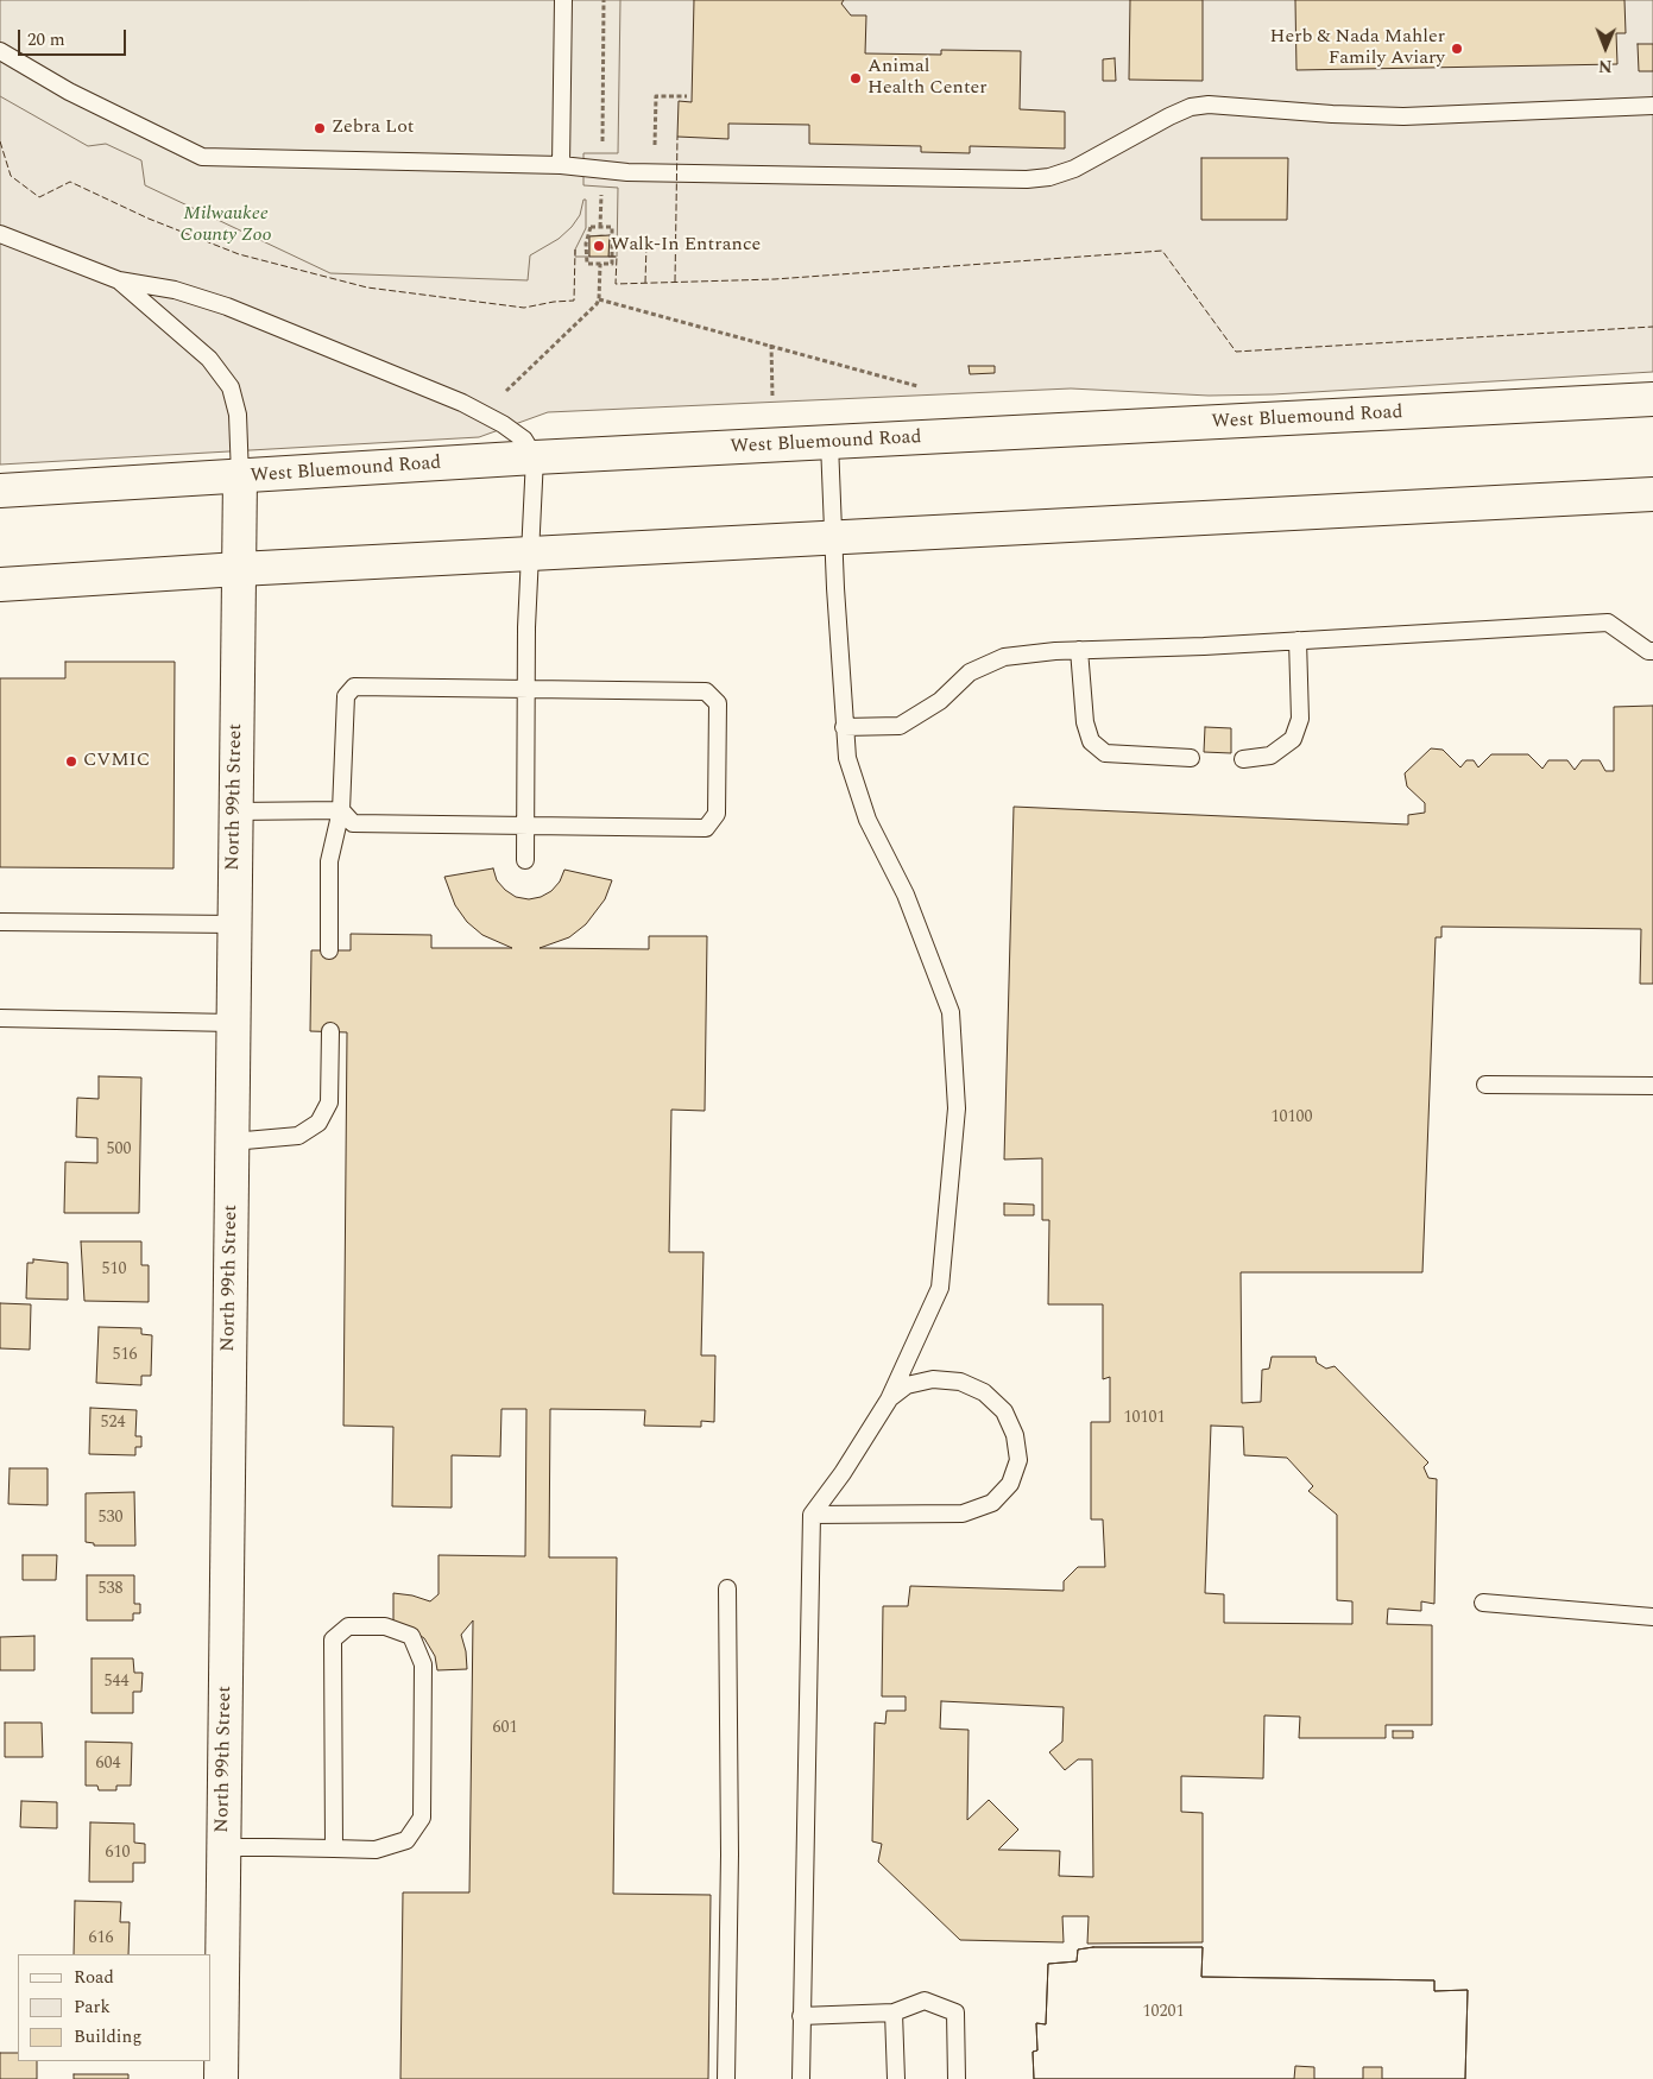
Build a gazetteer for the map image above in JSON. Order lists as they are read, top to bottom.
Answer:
{
  "streets": {
    "main road": ["West Bluemound Road", "North 99th Street"]
  },
  "crossings": [
    ["West Bluemound Road", "North 99th Street"]
  ],
  "parks": ["Milwaukee County Zoo"],
  "places": [
    "Herb & Nada Mahler Family Aviary",
    "Animal Health Center",
    "Zebra Lot",
    "Walk-In Entrance",
    "CVMIC"
  ],
  "house_numbers": [
    "10100",
    "500",
    "510",
    "516",
    "10101",
    "524",
    "530",
    "538",
    "544",
    "601",
    "604",
    "610",
    "616",
    "10201"
  ],
  "legend": ["Road", "Park", "Building"],
  "scale_bar": "20 m",
  "north": "bottom"
}
